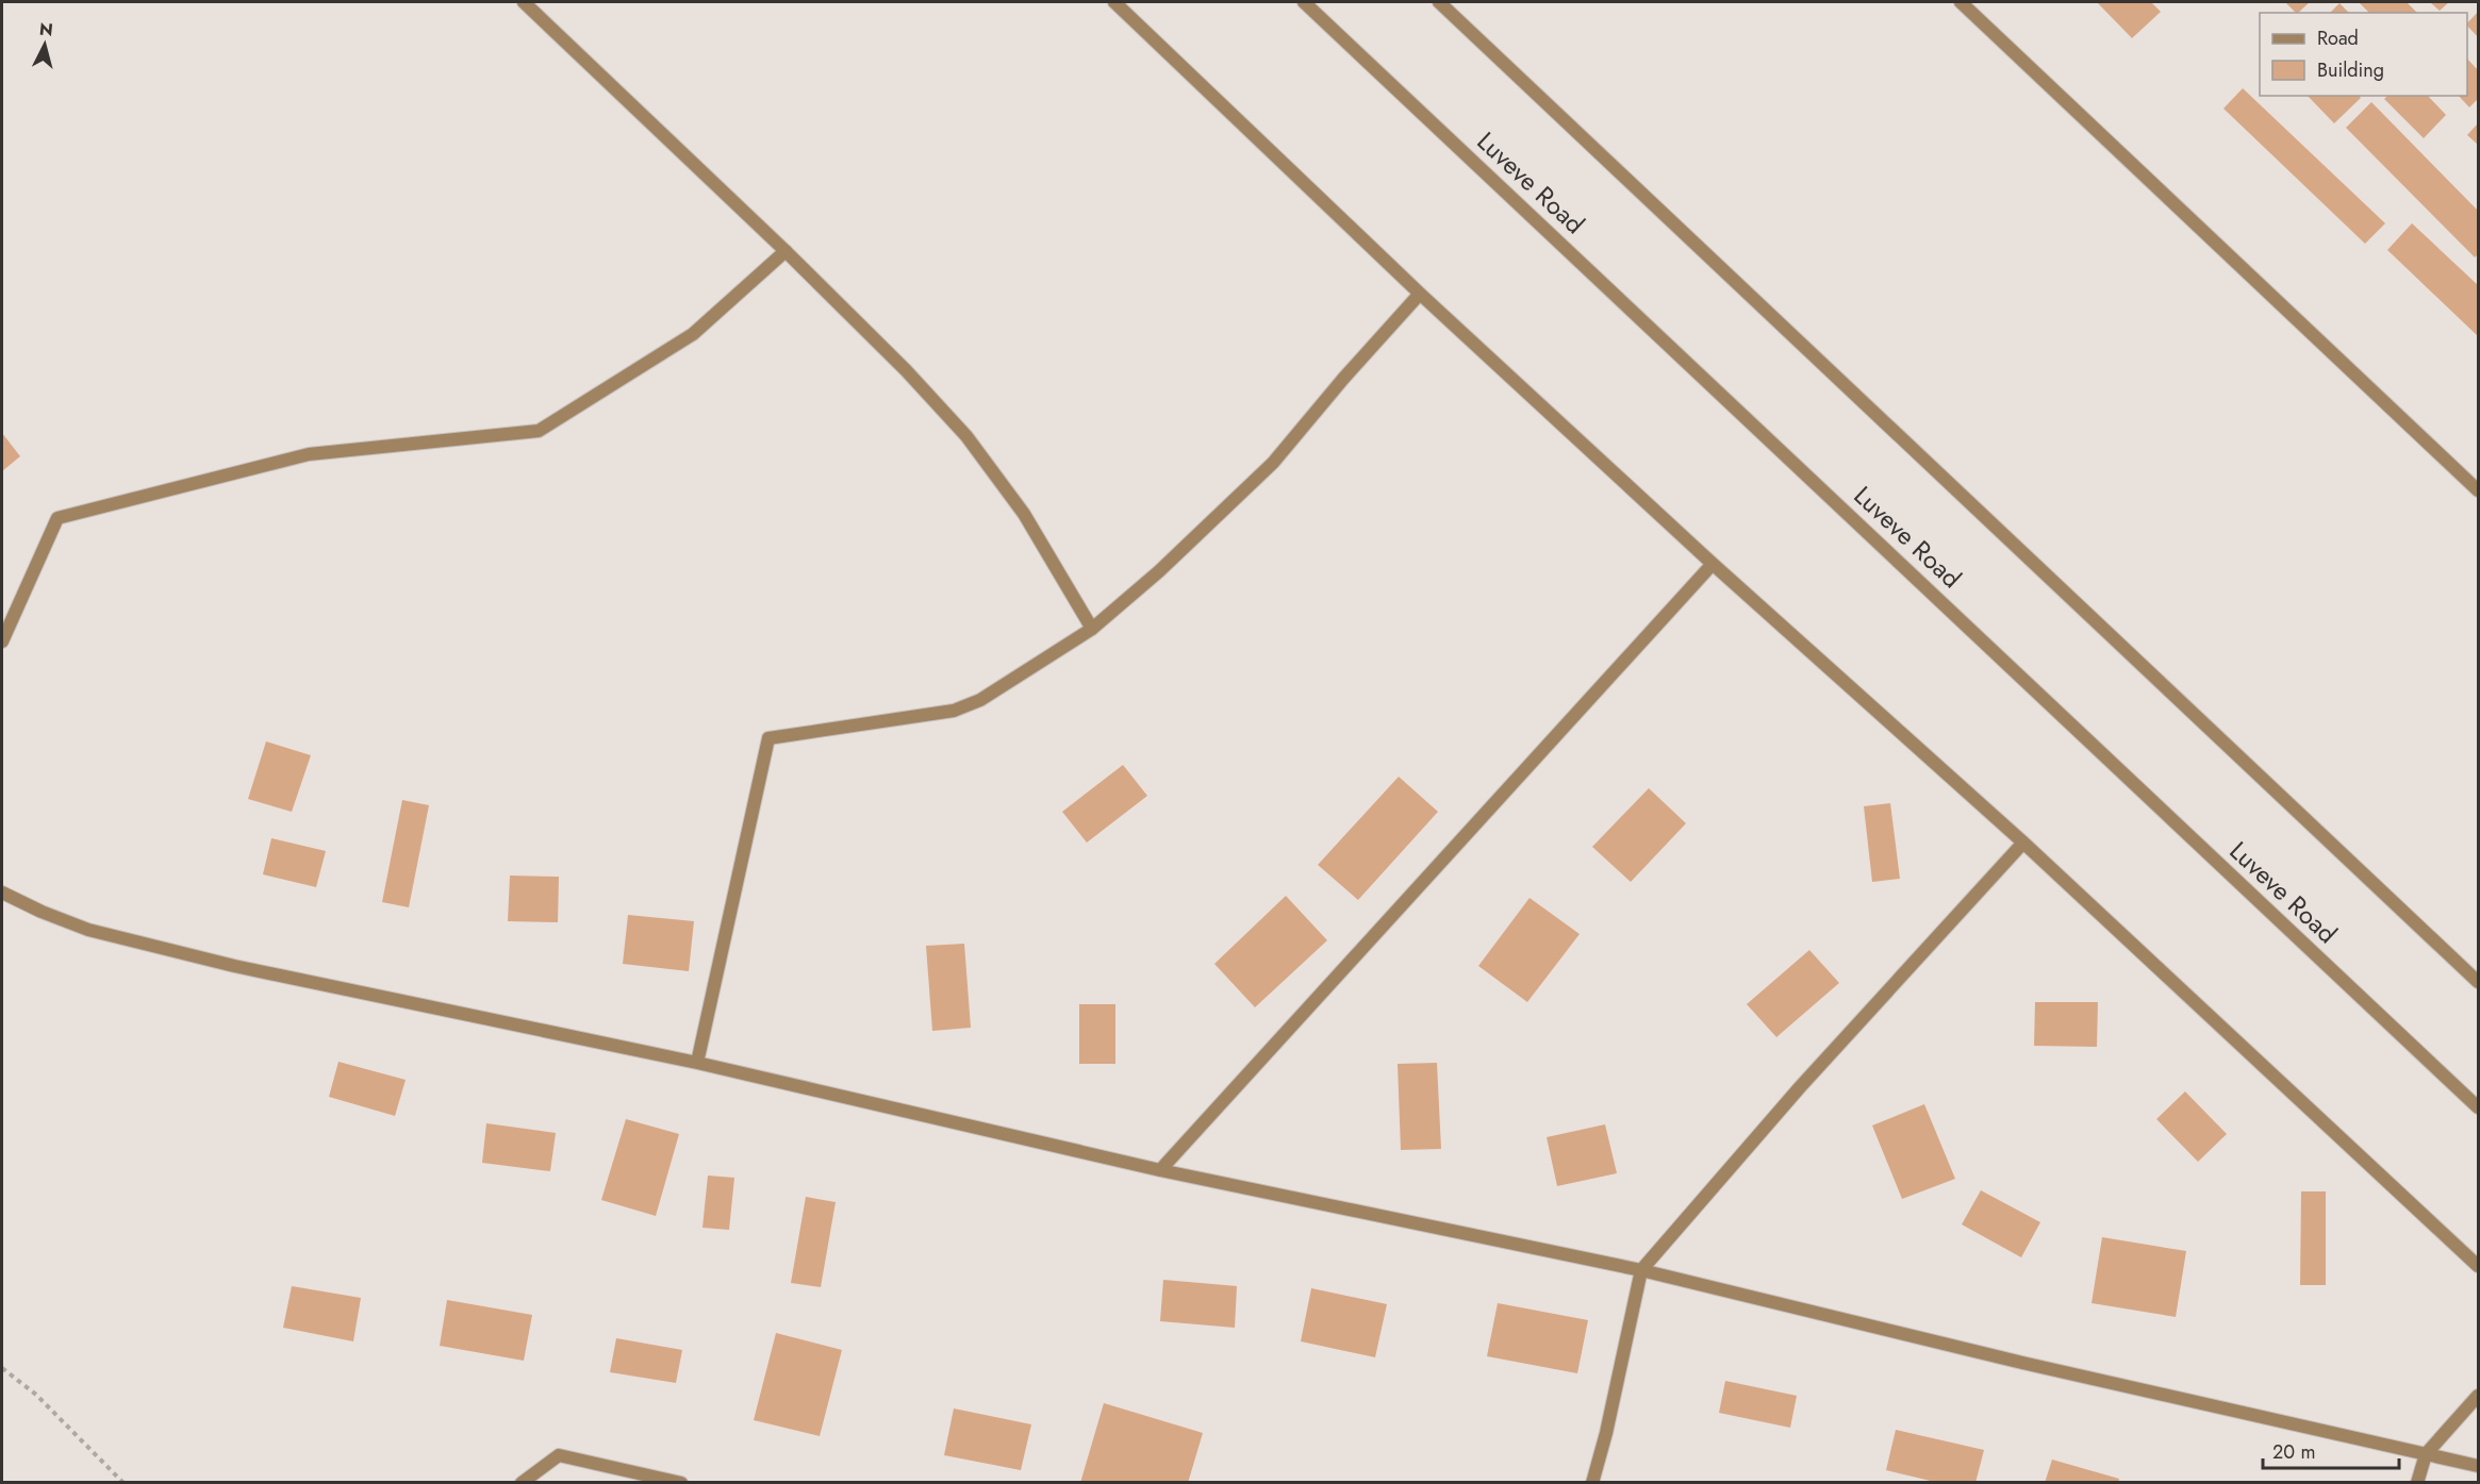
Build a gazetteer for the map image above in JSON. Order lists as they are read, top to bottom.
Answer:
{
  "streets": {
    "street": ["Luveve Road"]
  },
  "legend": ["Road", "Building"],
  "scale_bar": "20 m",
  "north": "top"
}
